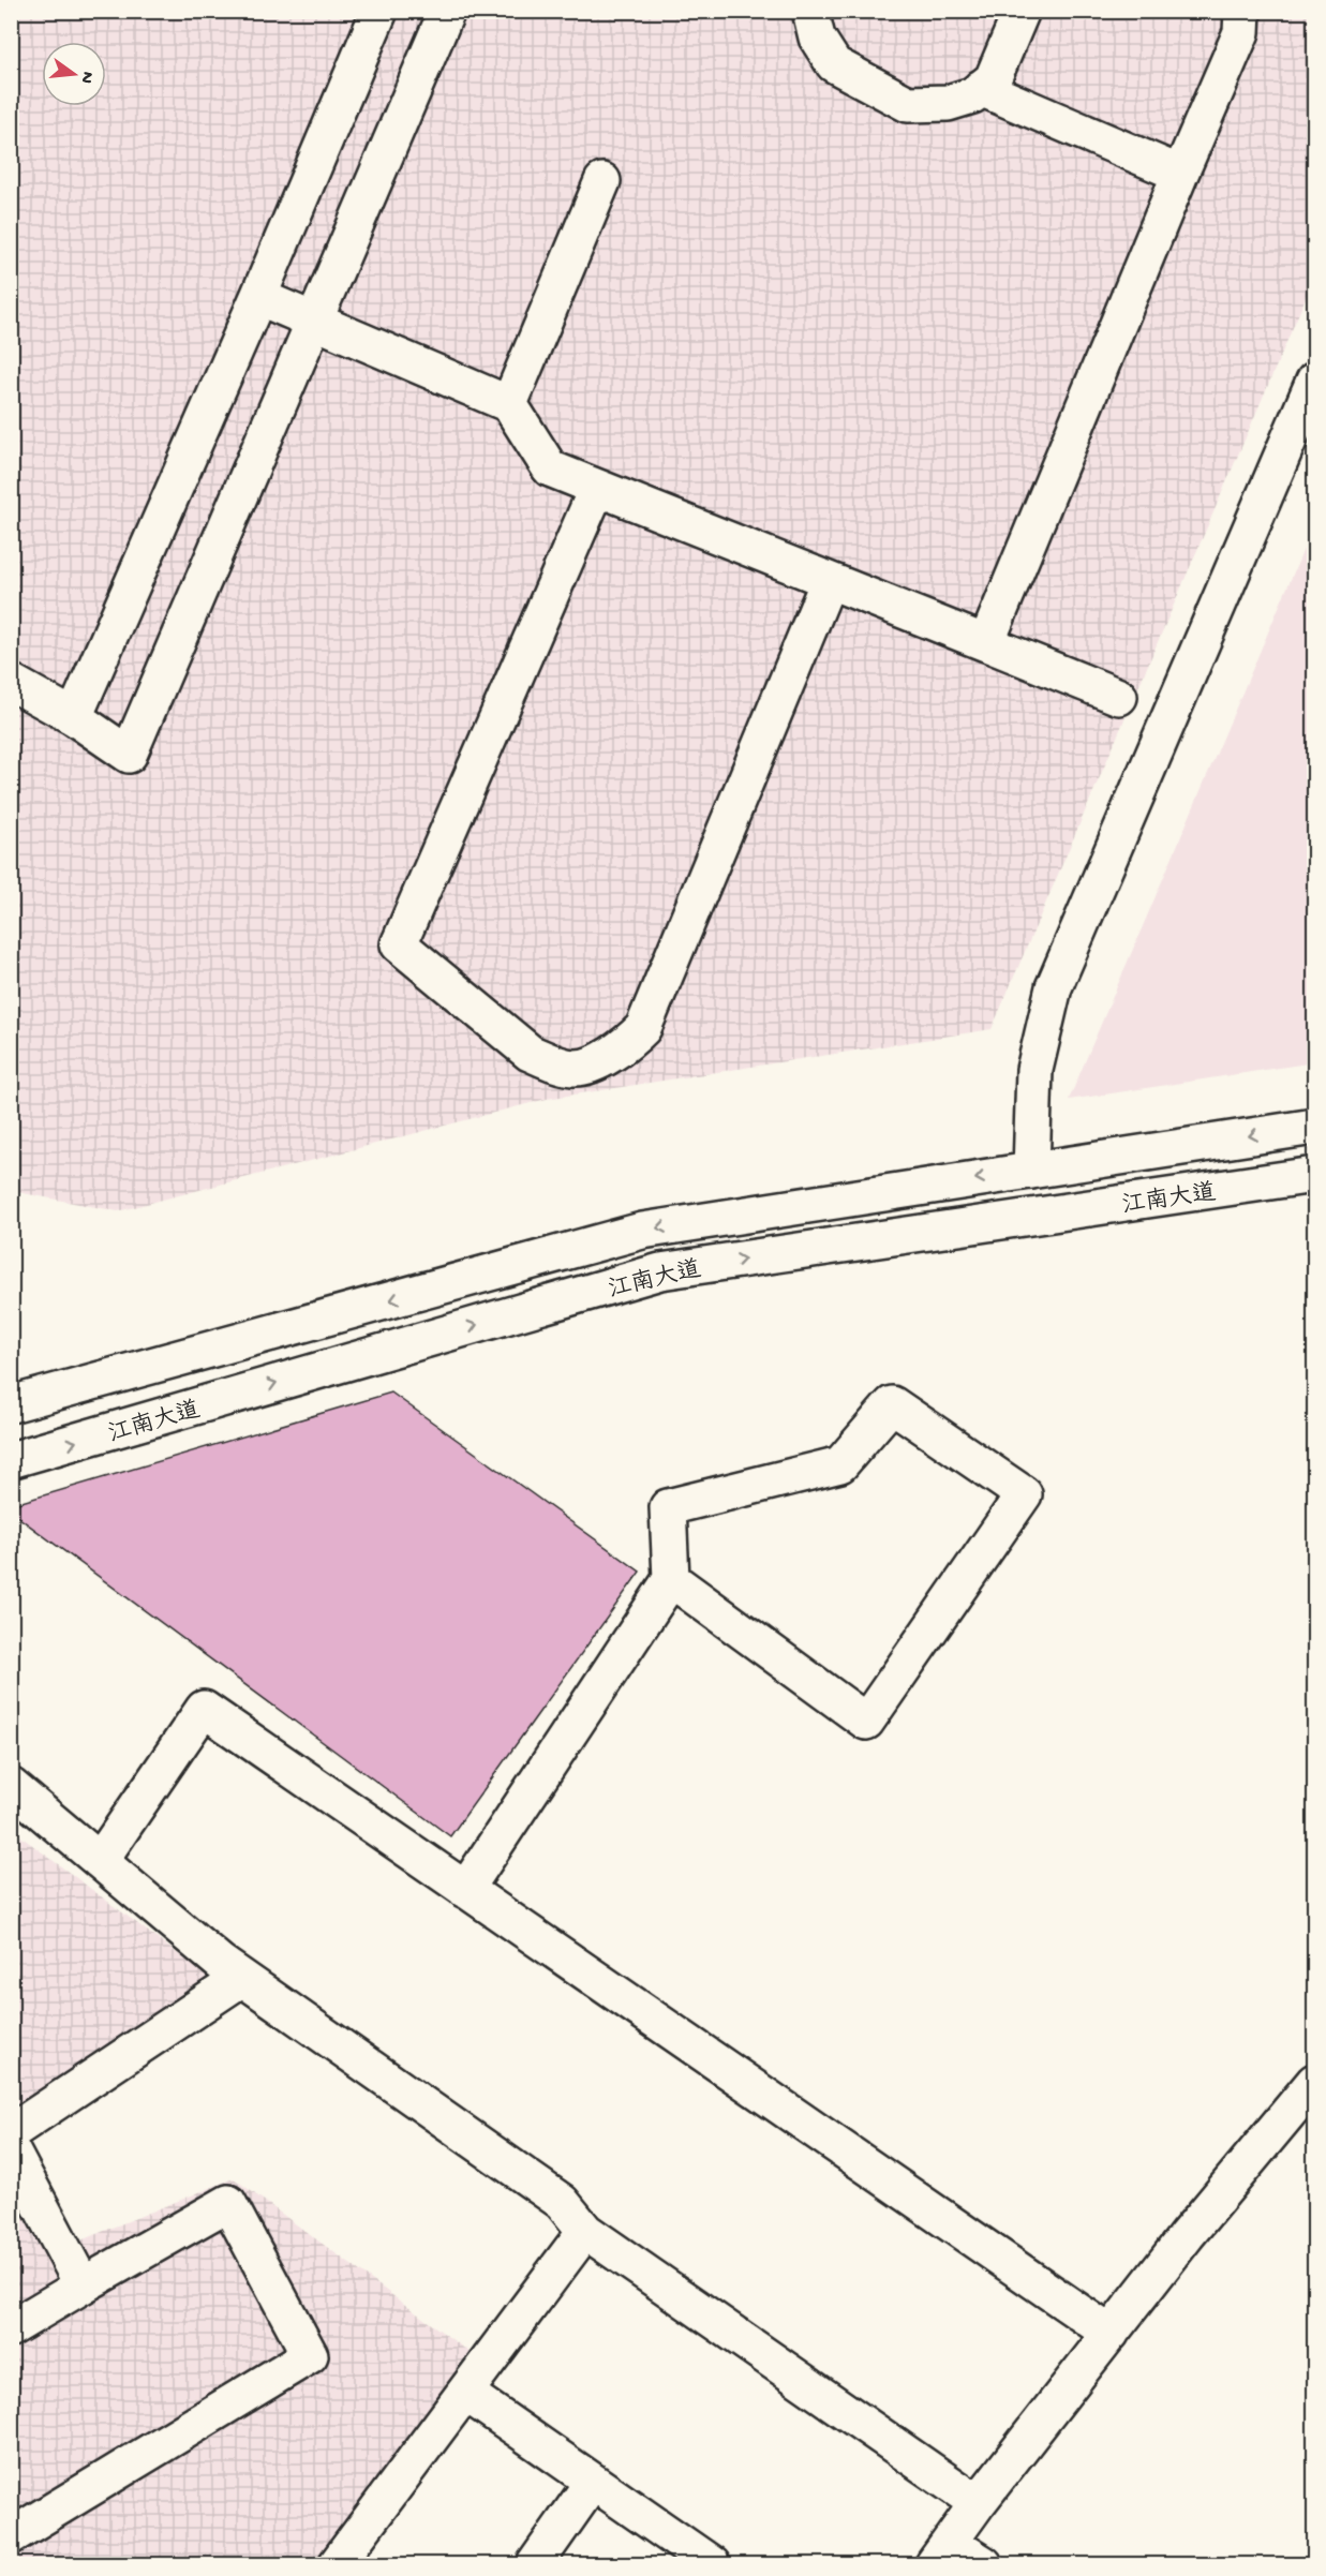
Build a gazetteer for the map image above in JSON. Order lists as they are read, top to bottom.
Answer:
{
  "streets": {
    "street": ["江南大道"]
  },
  "north": "right"
}
